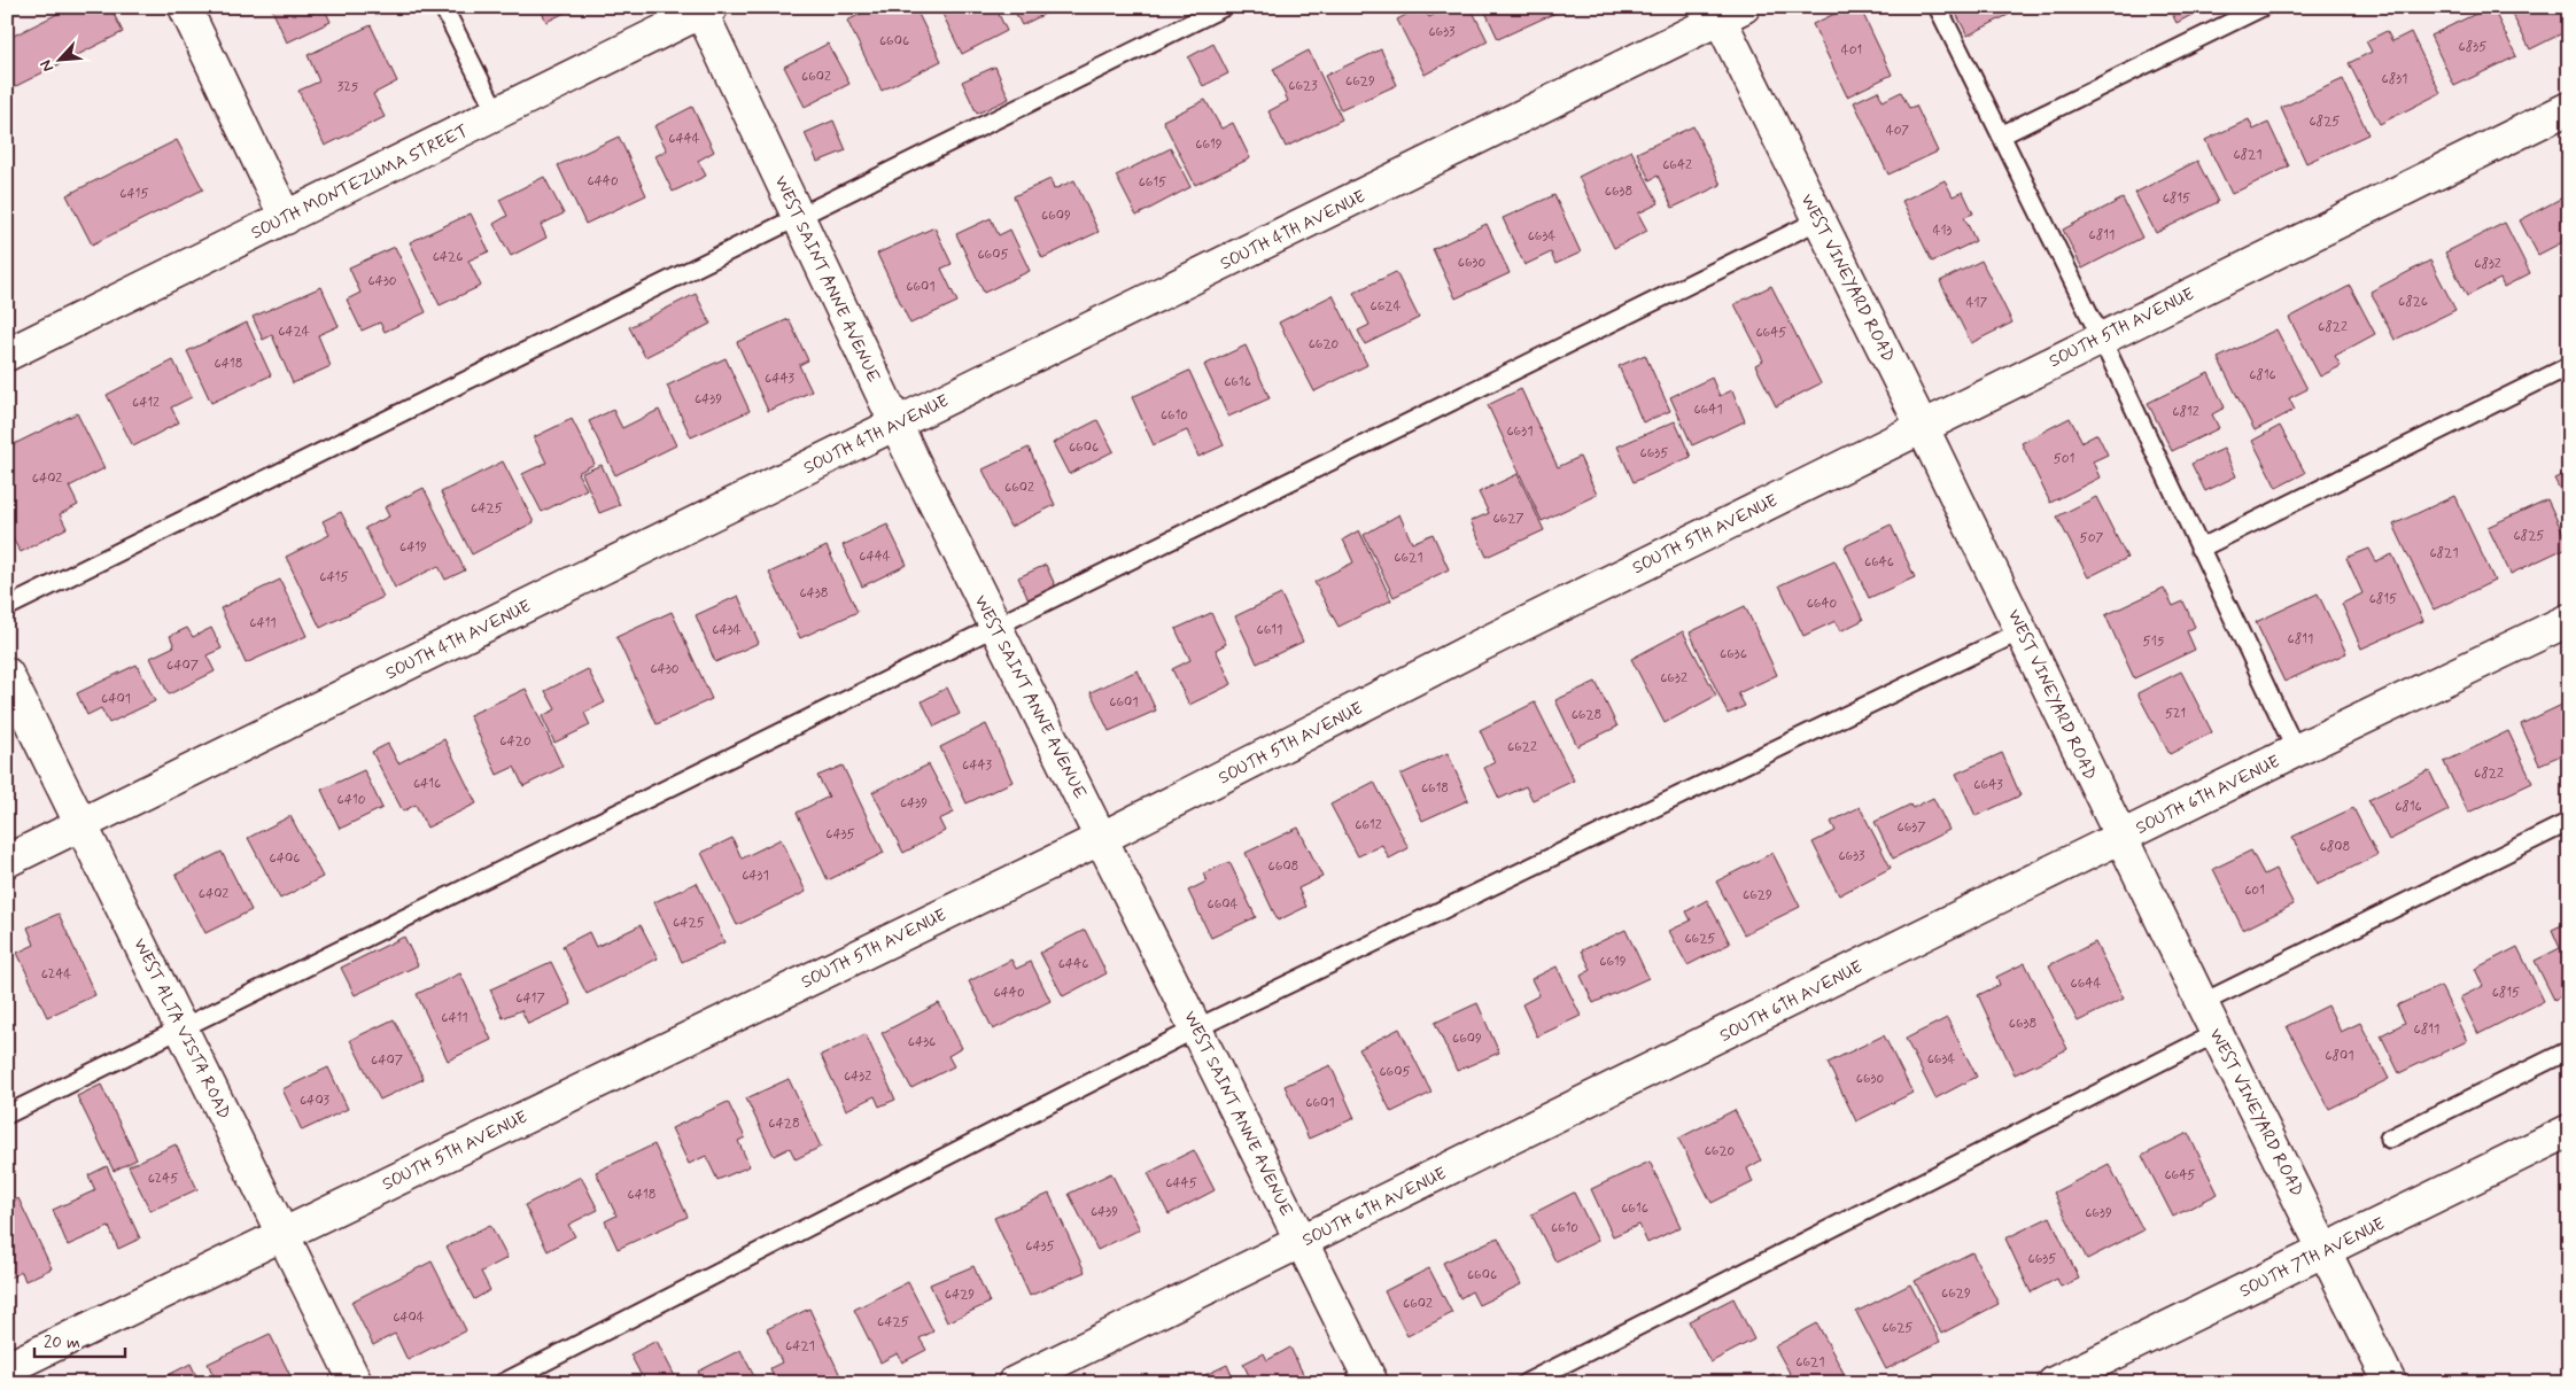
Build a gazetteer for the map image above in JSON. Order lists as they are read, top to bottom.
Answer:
{
  "streets": {
    "street": [
      "SOUTH MONTEZUMA STREET",
      "SOUTH 4TH AVENUE",
      "WEST VINEYARD ROAD",
      "WEST SAINT ANNE AVENUE",
      "SOUTH 5TH AVENUE",
      "SOUTH 6TH AVENUE",
      "WEST ALTA VISTA ROAD",
      "SOUTH 7TH AVENUE"
    ]
  },
  "crossings": [
    ["SOUTH MONTEZUMA STREET", "WEST SAINT ANNE AVENUE"],
    ["SOUTH 4TH AVENUE", "WEST VINEYARD ROAD"],
    ["SOUTH 4TH AVENUE", "WEST SAINT ANNE AVENUE"],
    ["SOUTH 4TH AVENUE", "WEST ALTA VISTA ROAD"],
    ["WEST VINEYARD ROAD", "SOUTH 5TH AVENUE"],
    ["WEST VINEYARD ROAD", "SOUTH 6TH AVENUE"],
    ["WEST VINEYARD ROAD", "SOUTH 7TH AVENUE"],
    ["WEST SAINT ANNE AVENUE", "SOUTH 5TH AVENUE"],
    ["WEST SAINT ANNE AVENUE", "SOUTH 6TH AVENUE"],
    ["SOUTH 5TH AVENUE", "WEST ALTA VISTA ROAD"]
  ],
  "house_numbers": [
    "6633",
    "6606",
    "6835",
    "401",
    "6602",
    "6831",
    "6629",
    "6623",
    "325",
    "6825",
    "407",
    "6444",
    "6619",
    "6821",
    "6642",
    "6440",
    "6615",
    "6638",
    "6415",
    "6815",
    "6609",
    "413",
    "6811",
    "6634",
    "6605",
    "6426",
    "6630",
    "6832",
    "6430",
    "6601",
    "6826",
    "417",
    "6624",
    "6822",
    "6424",
    "6645",
    "6620",
    "6418",
    "6816",
    "6443",
    "6616",
    "6439",
    "6412",
    "6641",
    "6812",
    "6610",
    "6631",
    "6606",
    "6635",
    "501",
    "6402",
    "6602",
    "6425",
    "6627",
    "6825",
    "507",
    "6419",
    "6821",
    "6444",
    "6621",
    "6646",
    "6415",
    "6438",
    "6815",
    "6640",
    "6411",
    "6434",
    "6611",
    "6811",
    "515",
    "6636",
    "6407",
    "6430",
    "6632",
    "6401",
    "6601",
    "521",
    "6628",
    "6420",
    "6622",
    "6443",
    "6822",
    "6416",
    "6643",
    "6618",
    "6410",
    "6439",
    "6816",
    "6612",
    "6637",
    "6435",
    "6808",
    "6633",
    "6406",
    "6608",
    "6431",
    "601",
    "6402",
    "6629",
    "6604",
    "6425",
    "6625",
    "6619",
    "6446",
    "6244",
    "6644",
    "6440",
    "6815",
    "6417",
    "6411",
    "6638",
    "6811",
    "6609",
    "6436",
    "6801",
    "6634",
    "6407",
    "6605",
    "6432",
    "6630",
    "6403",
    "6601",
    "6428",
    "6620",
    "6645",
    "6245",
    "6445",
    "6418",
    "6616",
    "6439",
    "6639",
    "6610",
    "6435",
    "6635",
    "6606",
    "6629",
    "6429",
    "6602",
    "6404",
    "6425",
    "6625",
    "6421",
    "6621"
  ],
  "scale_bar": "20 m",
  "north": "bottom left"
}
